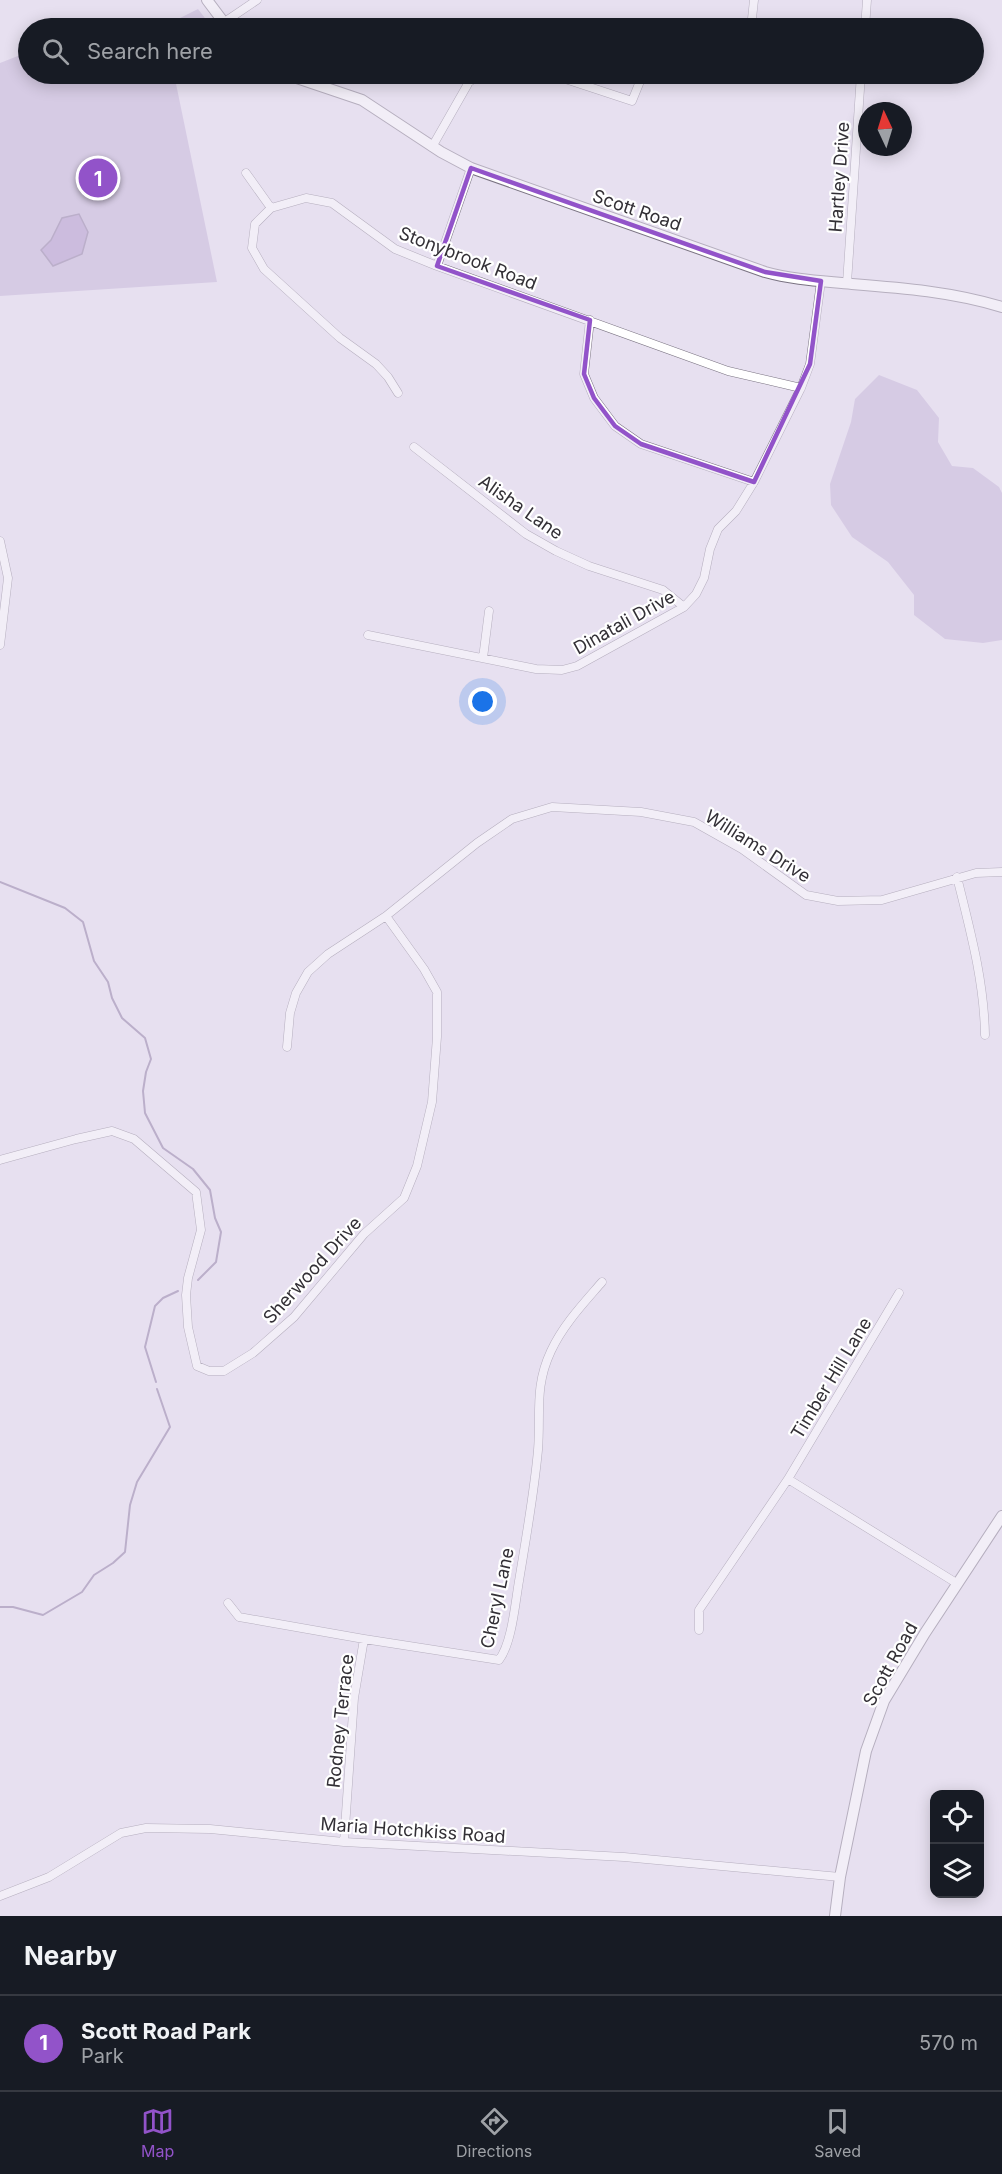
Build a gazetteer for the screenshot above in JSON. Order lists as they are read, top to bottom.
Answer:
{
  "streets": {
    "main road": ["Scott Road"],
    "street": [
      "Hartley Drive",
      "Stonybrook Road",
      "Alisha Lane",
      "Dinatali Drive",
      "Williams Drive",
      "Sherwood Drive",
      "Timber Hill Lane",
      "Cheryl Lane",
      "Rodney Terrace",
      "Maria Hotchkiss Road"
    ]
  },
  "crossings": [
    ["Hartley Drive", "Scott Road"],
    ["Scott Road", "Dinatali Drive"],
    ["Scott Road", "Maria Hotchkiss Road"],
    ["Stonybrook Road", "Dinatali Drive"],
    ["Alisha Lane", "Dinatali Drive"],
    ["Williams Drive", "Sherwood Drive"],
    ["Cheryl Lane", "Rodney Terrace"],
    ["Rodney Terrace", "Maria Hotchkiss Road"]
  ],
  "north": "top",
  "page": {
    "search": "Search here",
    "pins": "1",
    "heading": "Nearby",
    "list": [
      {
        "mark": "1",
        "name": "Scott Road Park",
        "note": "Park",
        "value": "570 m"
      }
    ],
    "nav": ["Map", "Directions", "Saved"]
  }
}
